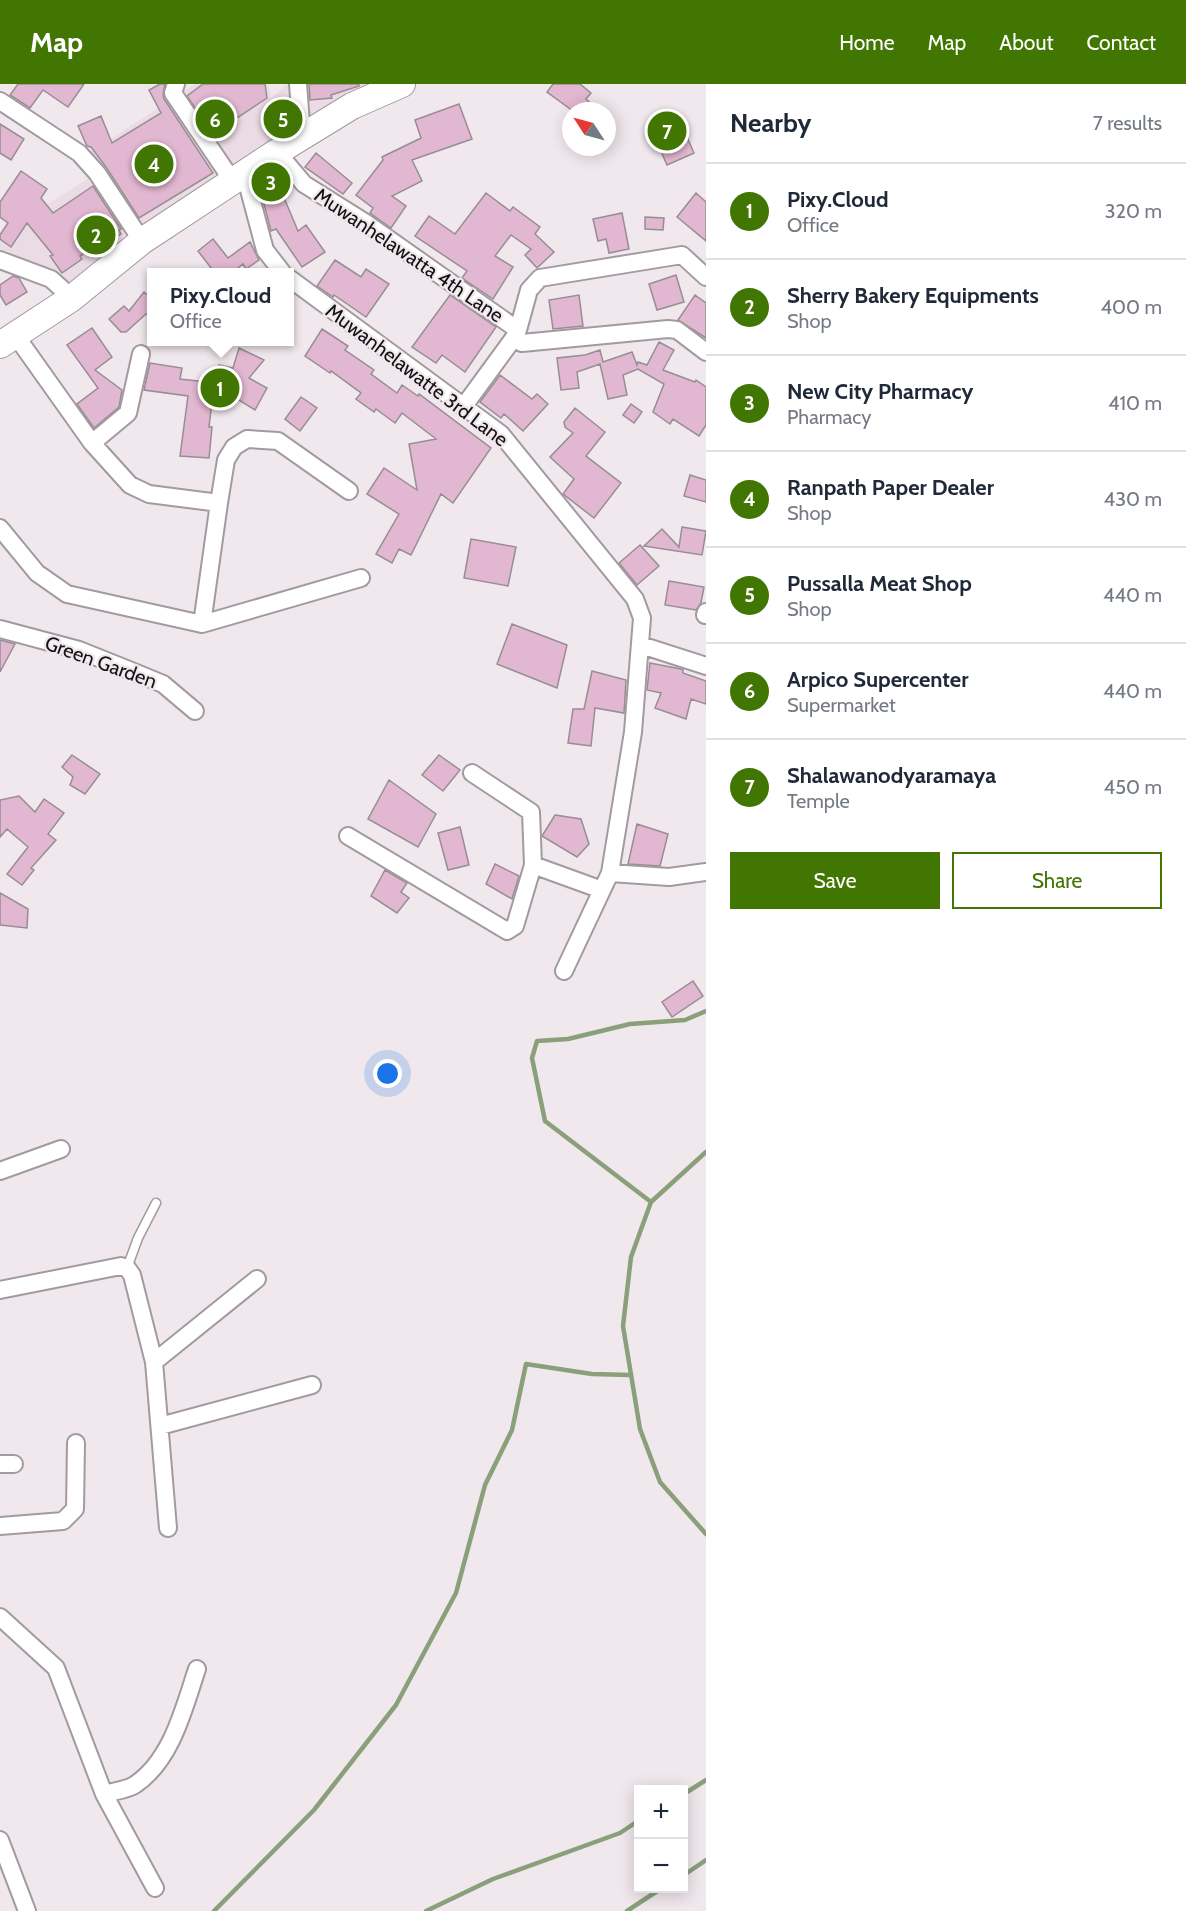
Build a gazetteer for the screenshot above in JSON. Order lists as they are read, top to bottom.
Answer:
{
  "streets": {
    "street": ["Muwanhelawatta 4th Lane", "Muwanhelawatte 3rd Lane", "Green Garden"]
  },
  "north": "top left",
  "page": {
    "header": "Map",
    "nav": [
      "Home",
      "Map",
      "About",
      "Contact"
    ],
    "heading": ["Nearby", "7 results"],
    "pins": [
      "5",
      "6",
      "7",
      "4",
      "3",
      "2",
      "1"
    ],
    "list": [
      {
        "mark": "1",
        "name": "Pixy.Cloud",
        "note": "Office",
        "value": "320 m"
      },
      {
        "mark": "2",
        "name": "Sherry Bakery Equipments",
        "note": "Shop",
        "value": "400 m"
      },
      {
        "mark": "3",
        "name": "New City Pharmacy",
        "note": "Pharmacy",
        "value": "410 m"
      },
      {
        "mark": "4",
        "name": "Ranpath Paper Dealer",
        "note": "Shop",
        "value": "430 m"
      },
      {
        "mark": "5",
        "name": "Pussalla Meat Shop",
        "note": "Shop",
        "value": "440 m"
      },
      {
        "mark": "6",
        "name": "Arpico Supercenter",
        "note": "Supermarket",
        "value": "440 m"
      },
      {
        "mark": "7",
        "name": "Shalawanodyaramaya",
        "note": "Temple",
        "value": "450 m"
      }
    ],
    "popup": ["Pixy.Cloud", "Office"],
    "buttons": ["Save", "Share"],
    "map_buttons": ["+", "−"]
  }
}
